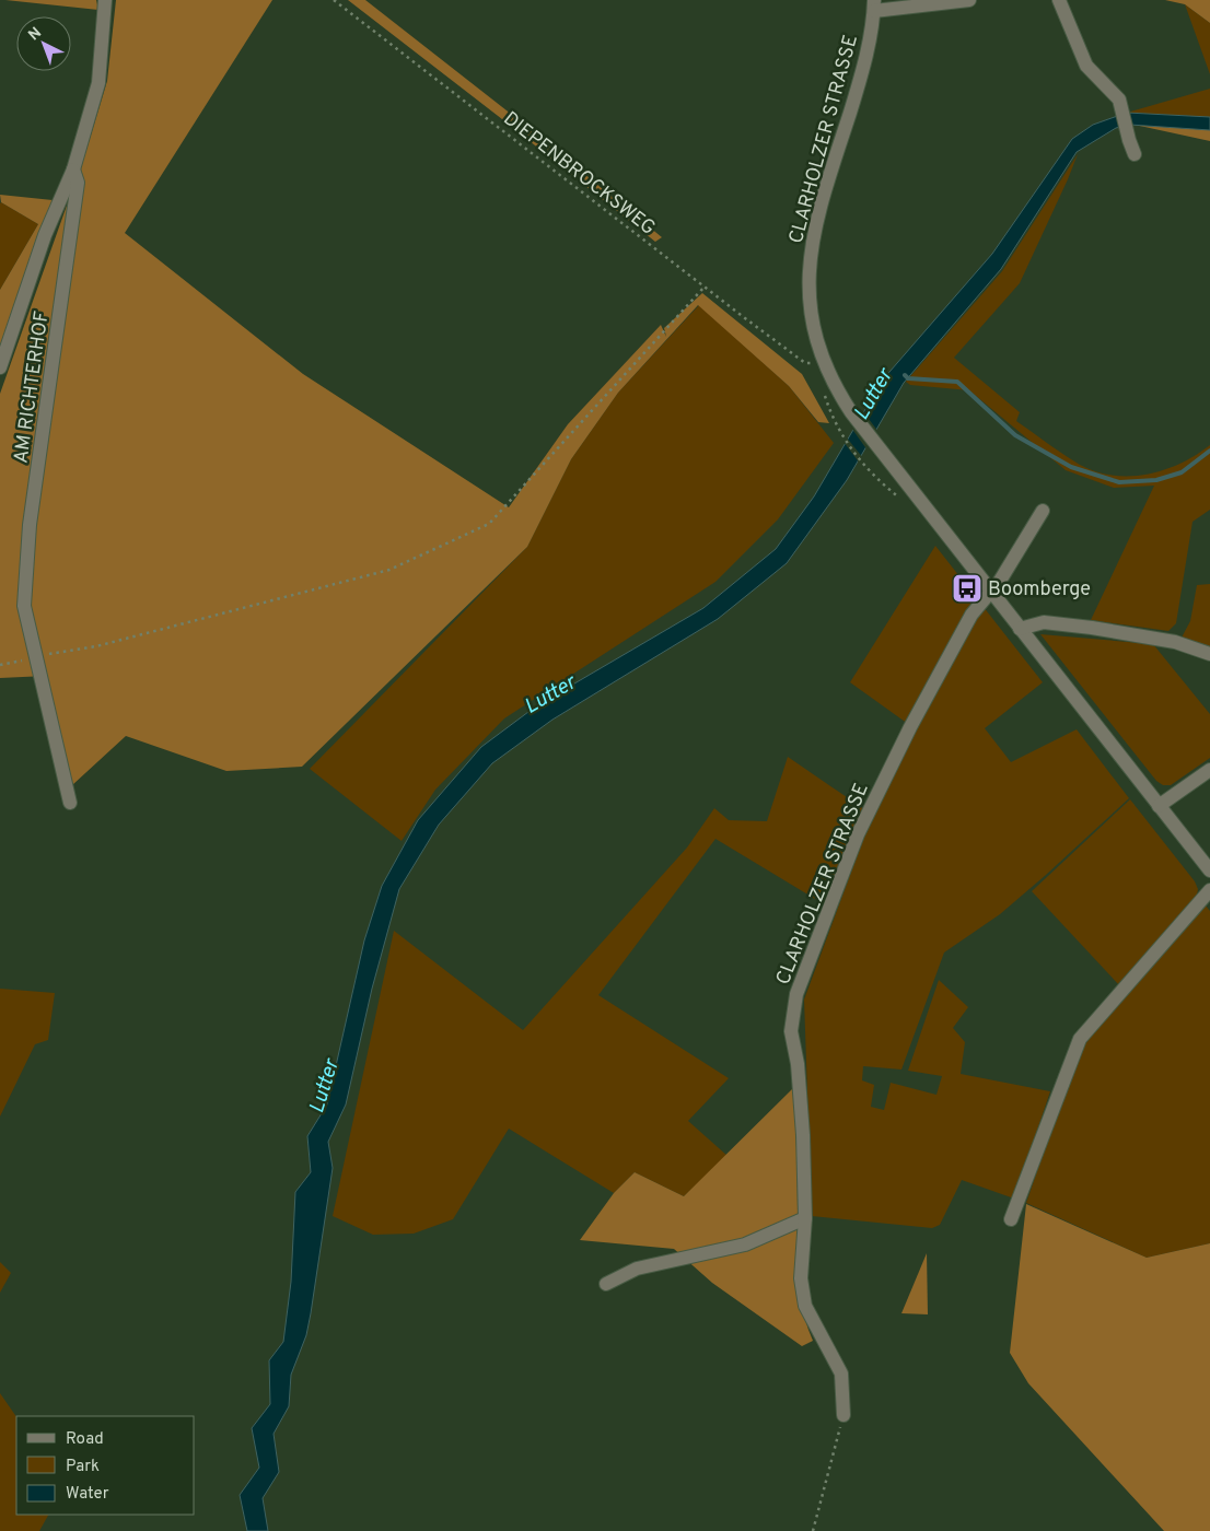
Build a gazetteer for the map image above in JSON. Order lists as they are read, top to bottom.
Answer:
{
  "streets": {
    "street": ["CLARHOLZER STRASSE", "AM RICHTERHOF"],
    "path": ["DIEPENBROCKSWEG"]
  },
  "water": ["Lutter"],
  "places": {
    "bus stop": ["Boomberge"]
  },
  "legend": ["Road", "Park", "Water"],
  "north": "top left"
}
